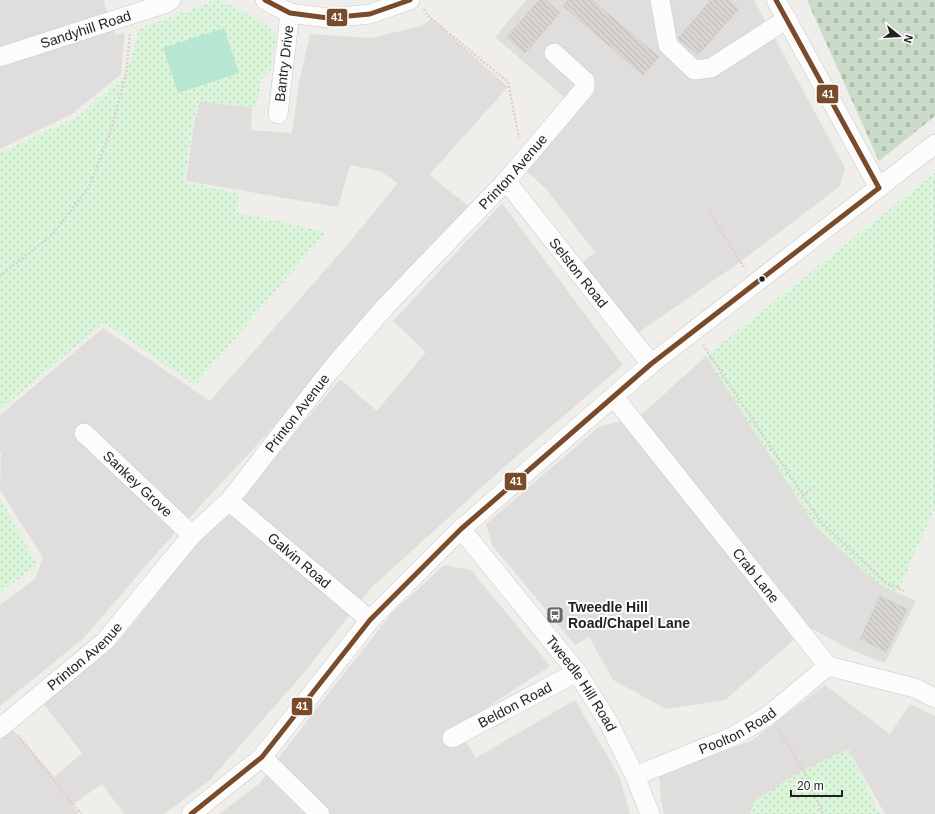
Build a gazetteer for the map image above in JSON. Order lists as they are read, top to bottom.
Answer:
{
  "streets": {
    "street": [
      "Sandyhill Road",
      "Bantry Drive",
      "Printon Avenue",
      "Selston Road",
      "Sankey Grove",
      "Galvin Road",
      "Crab Lane",
      "Tweedle Hill Road",
      "Beldon Road",
      "Poolton Road"
    ]
  },
  "crossings": [
    ["Printon Avenue", "Selston Road"],
    ["Printon Avenue", "Sankey Grove"],
    ["Printon Avenue", "Galvin Road"],
    ["Crab Lane", "Poolton Road"],
    ["Tweedle Hill Road", "Beldon Road"],
    ["Tweedle Hill Road", "Poolton Road"]
  ],
  "places": {
    "bus stop": ["Tweedle Hill Road/Chapel Lane"]
  },
  "lines": ["transit line 41"],
  "scale_bar": "20 m",
  "north": "right"
}
